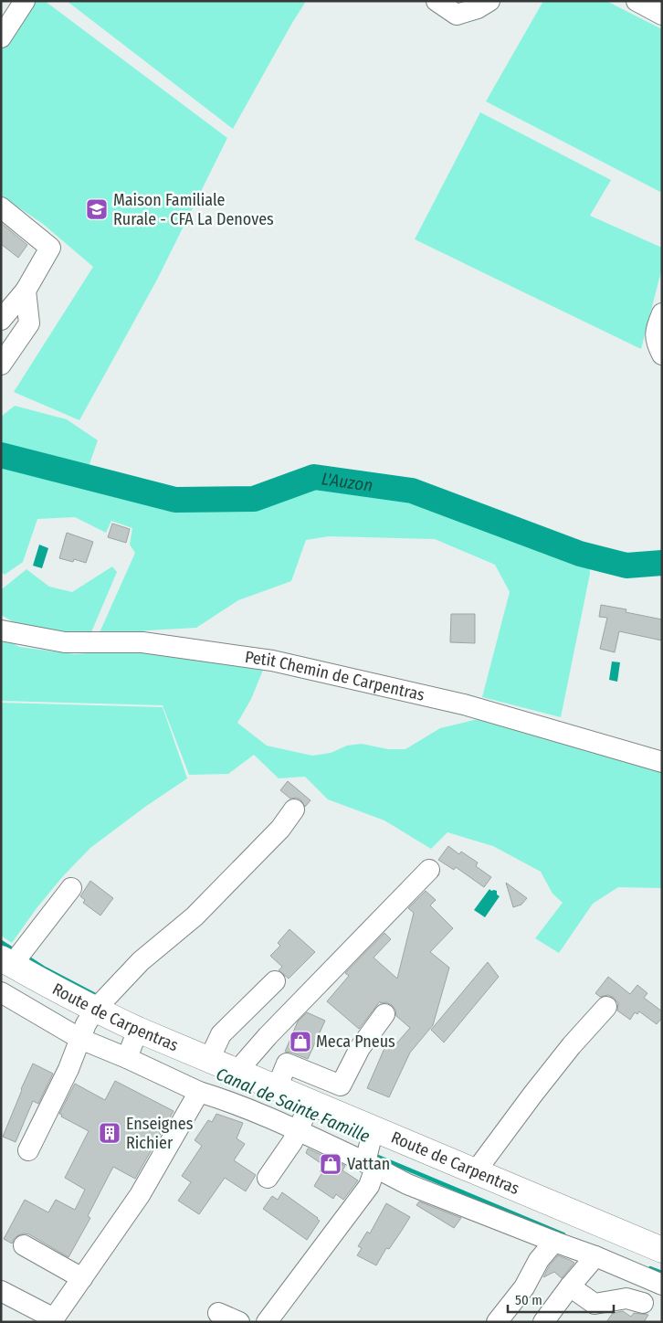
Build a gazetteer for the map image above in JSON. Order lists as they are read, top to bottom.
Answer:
{
  "streets": {
    "main road": ["Route de Carpentras"],
    "street": ["Petit Chemin de Carpentras"]
  },
  "water": ["L'Auzon", "Canal de Sainte Famille"],
  "places": {
    "school or university": ["Maison Familiale Rurale - CFA La Denoves"],
    "shop": ["Meca Pneus", "Vattan"],
    "building": ["Enseignes Richier"]
  },
  "scale_bar": "50 m"
}
